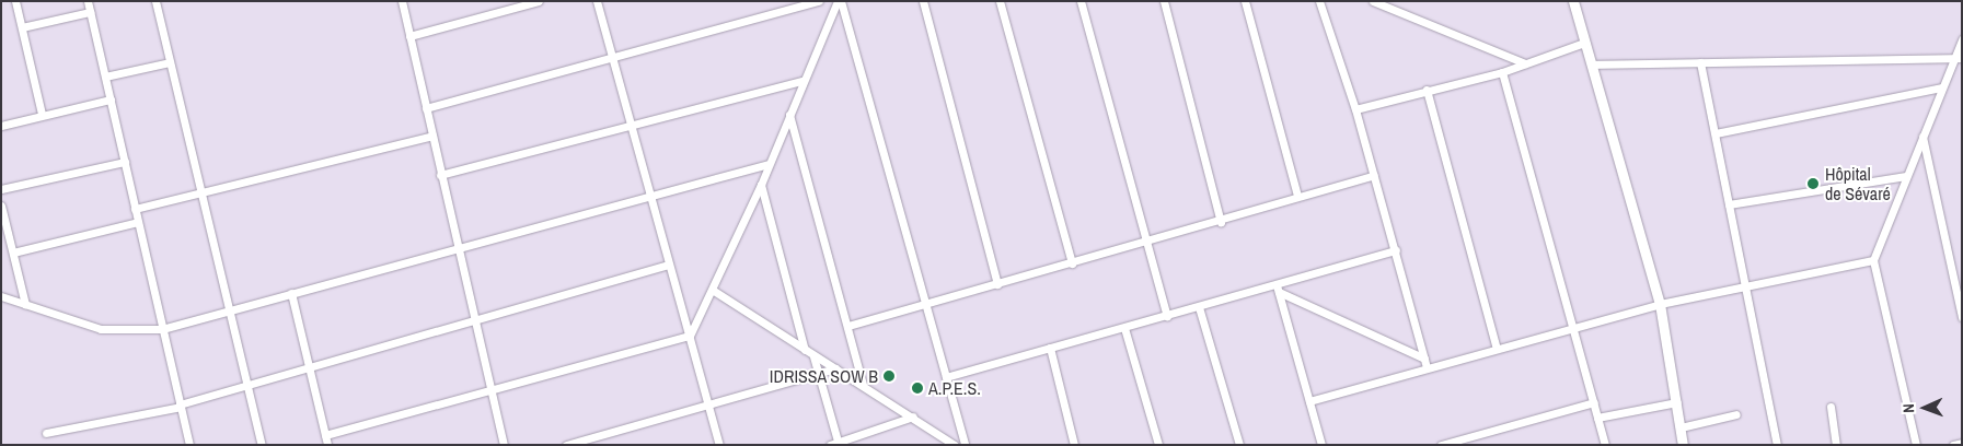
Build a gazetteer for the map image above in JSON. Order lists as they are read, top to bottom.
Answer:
{
  "places": ["Hôpital de Sévaré", "IDRISSA SOW B", "A.P.E.S."],
  "north": "left"
}
